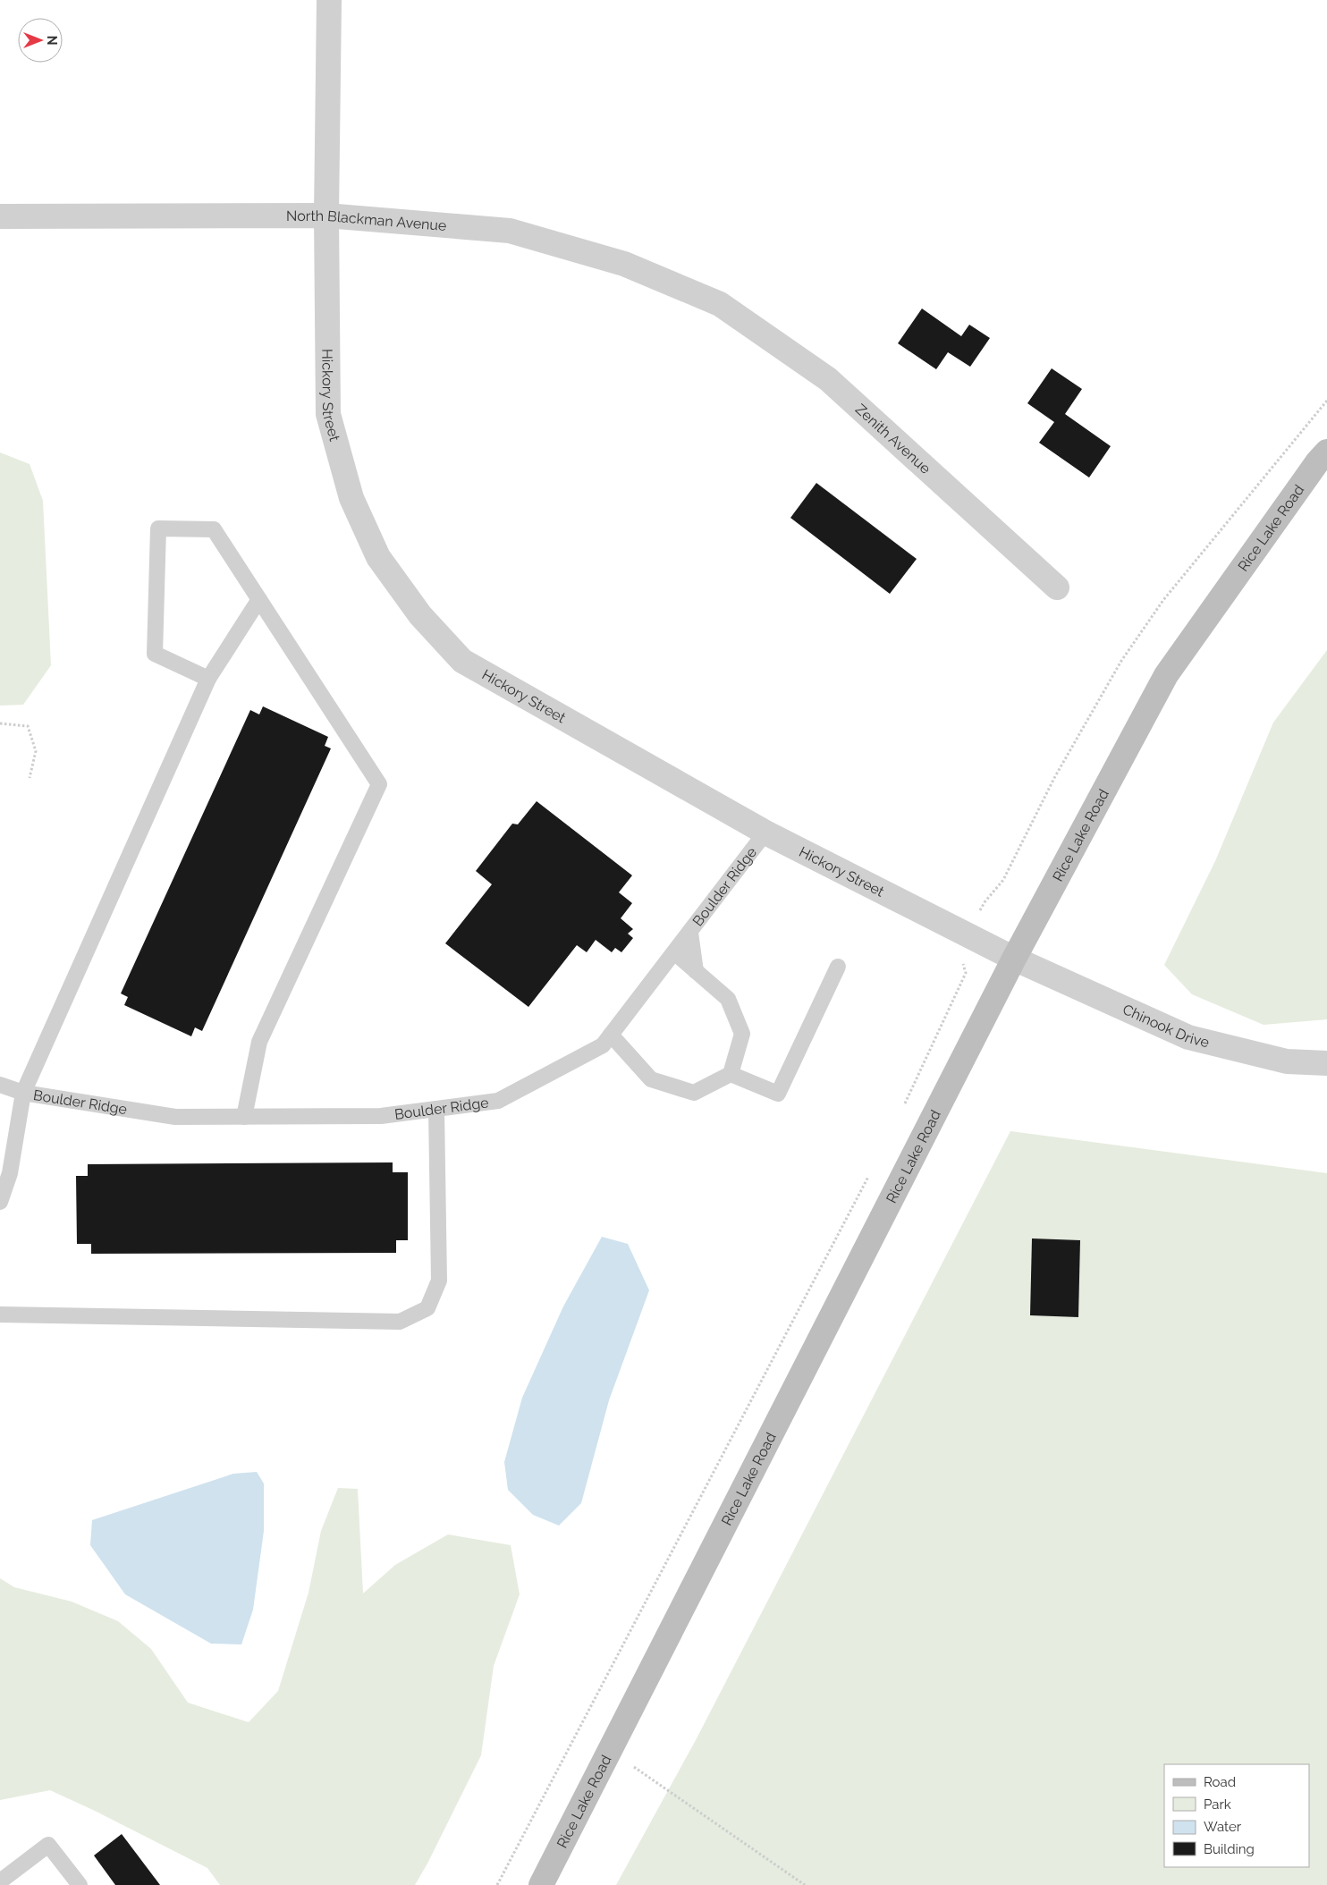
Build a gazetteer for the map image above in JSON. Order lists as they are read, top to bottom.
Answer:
{
  "streets": {
    "main road": ["Rice Lake Road"],
    "street": [
      "North Blackman Avenue",
      "Hickory Street",
      "Zenith Avenue",
      "Chinook Drive"
    ],
    "lane": ["Boulder Ridge"]
  },
  "crossings": [
    ["North Blackman Avenue", "Hickory Street"],
    ["North Blackman Avenue", "Zenith Avenue"],
    ["Hickory Street", "Rice Lake Road"],
    ["Hickory Street", "Boulder Ridge"],
    ["Hickory Street", "Chinook Drive"],
    ["Rice Lake Road", "Chinook Drive"]
  ],
  "legend": [
    "Road",
    "Park",
    "Water",
    "Building"
  ],
  "north": "right"
}
